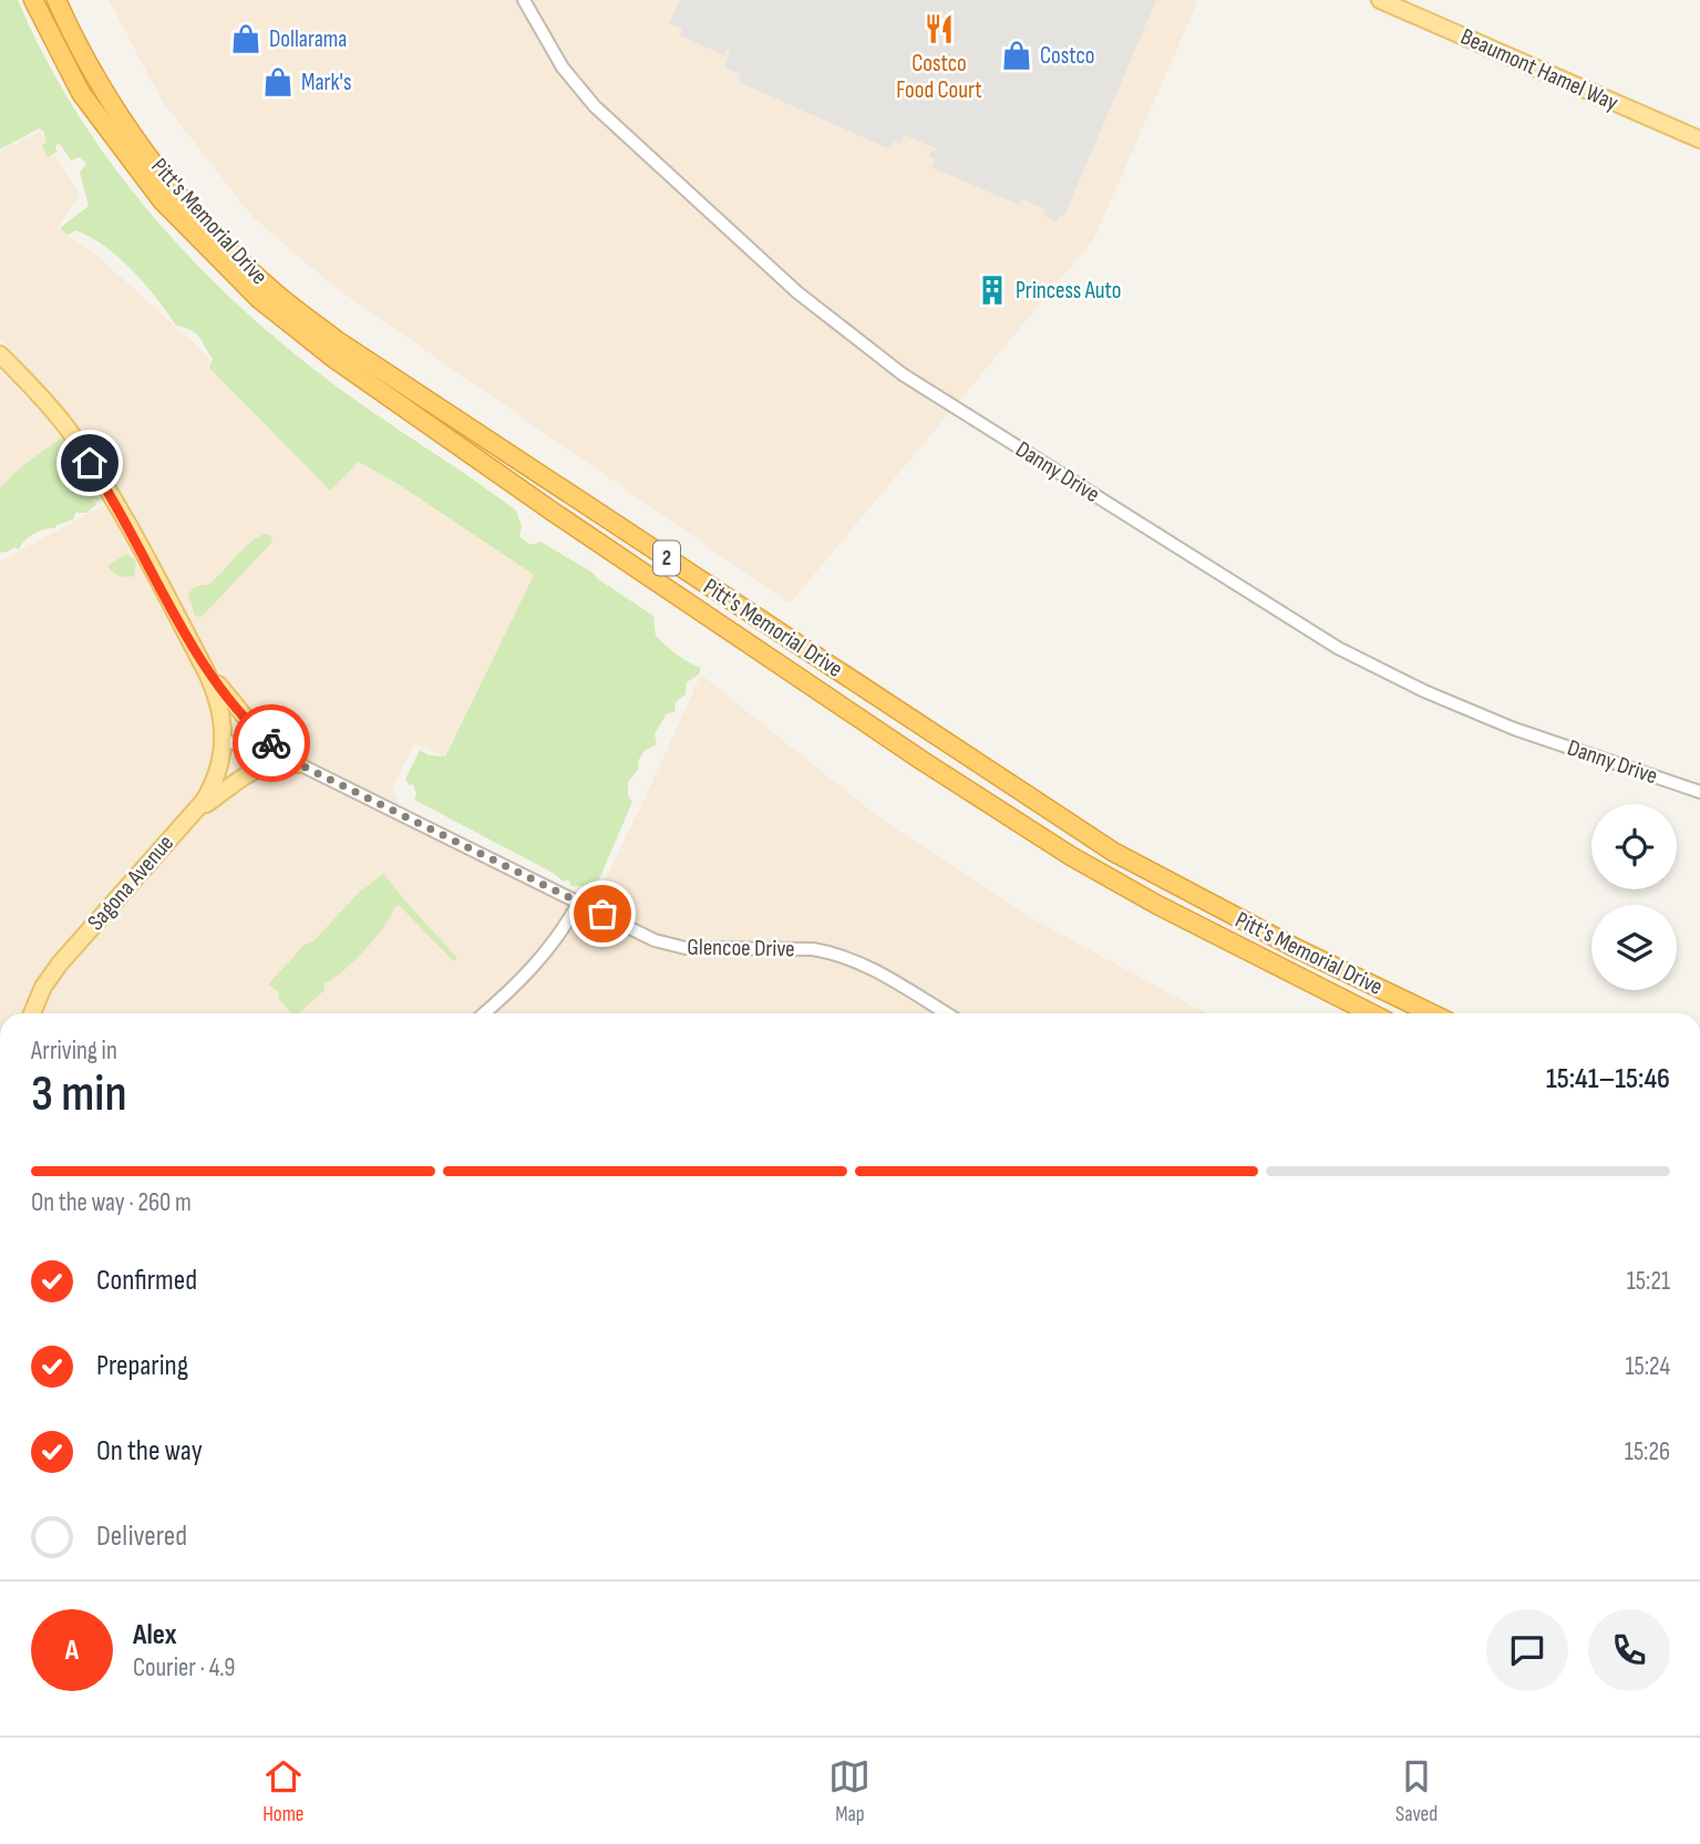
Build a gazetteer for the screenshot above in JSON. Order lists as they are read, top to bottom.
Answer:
{
  "streets": {
    "highway": ["Pitt's Memorial Drive", "2"],
    "main road": ["Beaumont Hamel Way", "Sagona Avenue"],
    "street": ["Danny Drive", "Glencoe Drive"]
  },
  "crossings": [
    ["Sagona Avenue", "Glencoe Drive"]
  ],
  "places": {
    "restaurant": ["Costco Food Court"],
    "shop": ["Dollarama", "Costco", "Mark's"],
    "building": ["Princess Auto"]
  },
  "page": {
    "heading": ["3 min", "Arriving in", "15:41–15:46"],
    "panel": ["Alex", "Courier · 4.9"],
    "bar": "On the way · 260 m",
    "list": [
      ["Confirmed", "15:21"],
      ["Preparing", "15:24"],
      ["On the way", "15:26"],
      "Delivered"
    ],
    "round": "A",
    "tabs": ["Home", "Map", "Saved"]
  }
}
